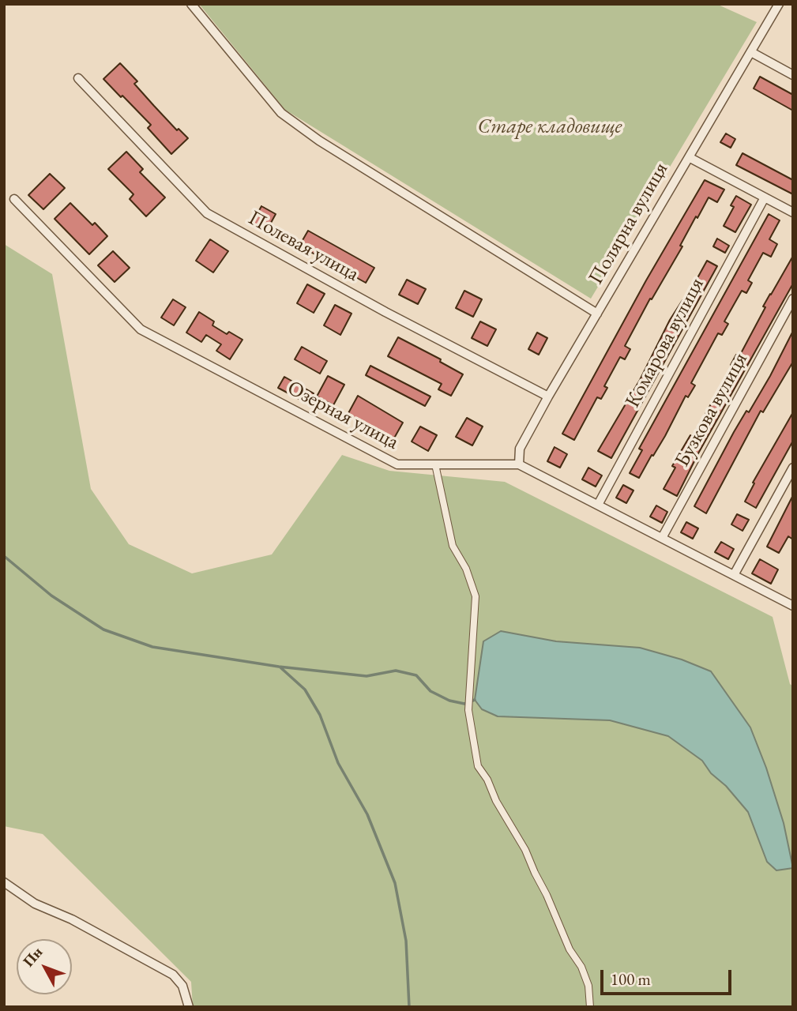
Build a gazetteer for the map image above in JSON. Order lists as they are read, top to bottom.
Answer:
{
  "streets": {
    "street": [
      "Полярна вулиця",
      "Полевая улица",
      "Комарова вулиця",
      "Бузкова вулиця",
      "Озерная улица"
    ]
  },
  "crossings": [
    ["Полярна вулиця", "Полевая улица"],
    ["Полярна вулиця", "Озерная улица"],
    ["Комарова вулиця", "Озерная улица"],
    ["Бузкова вулиця", "Озерная улица"]
  ],
  "parks": ["Старе кладовище"],
  "scale_bar": "100 m",
  "north": "top left"
}
